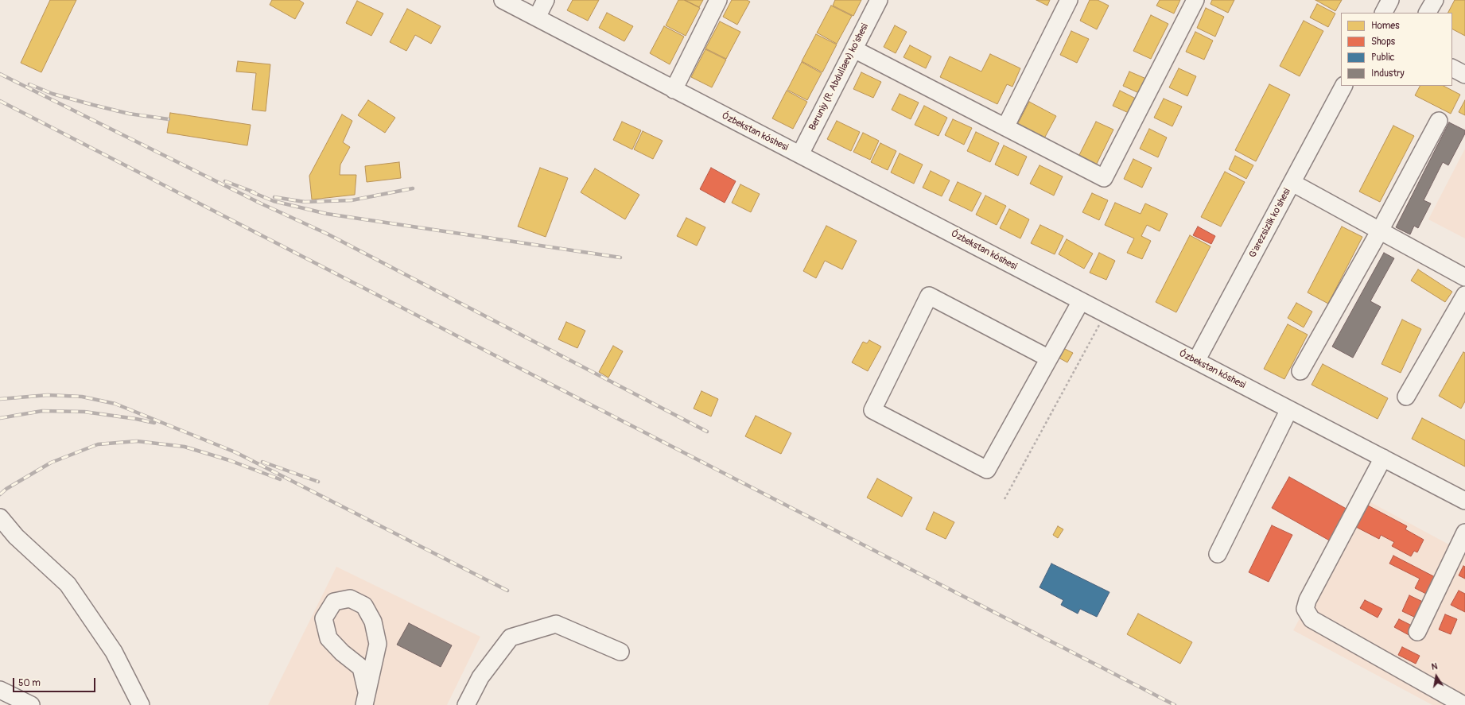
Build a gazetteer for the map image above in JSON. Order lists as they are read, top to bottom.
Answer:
{
  "streets": {
    "street": ["Beruniy (R. Abdullaev) ko'shesi", "Ózbekstan kóshesi", "G'arezsizlik ko'shesi"]
  },
  "crossings": [
    ["Beruniy (R. Abdullaev) ko'shesi", "Ózbekstan kóshesi"],
    ["Ózbekstan kóshesi", "G'arezsizlik ko'shesi"]
  ],
  "legend": [
    "Homes",
    "Shops",
    "Public",
    "Industry"
  ],
  "scale_bar": "50 m",
  "north": "top"
}
